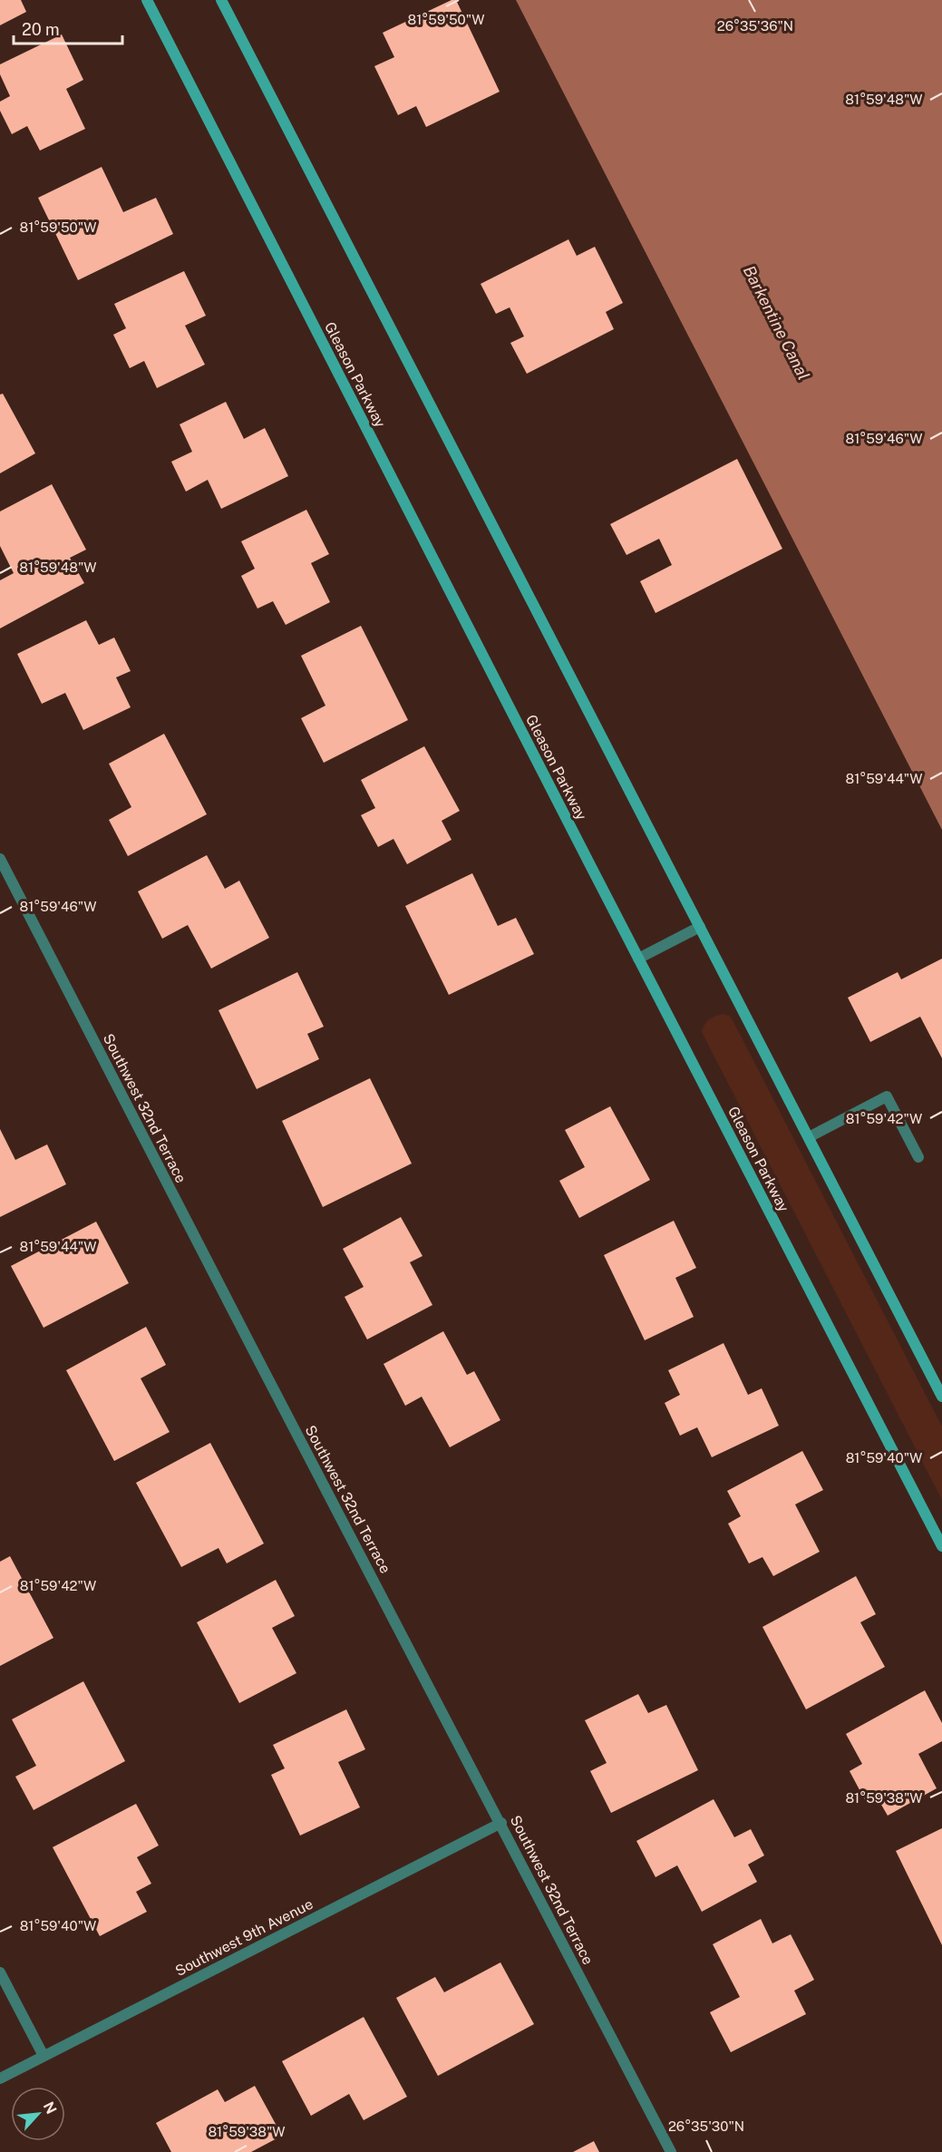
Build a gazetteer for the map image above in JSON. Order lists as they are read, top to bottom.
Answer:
{
  "streets": {
    "main road": ["Gleason Parkway"],
    "street": ["Southwest 32nd Terrace", "Southwest 9th Avenue"]
  },
  "crossings": [
    ["Southwest 32nd Terrace", "Southwest 9th Avenue"]
  ],
  "water": ["Barkentine Canal"],
  "scale_bar": "20 m",
  "north": "top right",
  "coordinates": [
    "81°59'50\"W",
    "26°35'36\"N",
    "81°59'48\"W",
    "81°59'46\"W",
    "81°59'44\"W",
    "81°59'42\"W",
    "81°59'40\"W",
    "81°59'38\"W",
    "26°35'30\"N"
  ]
}
